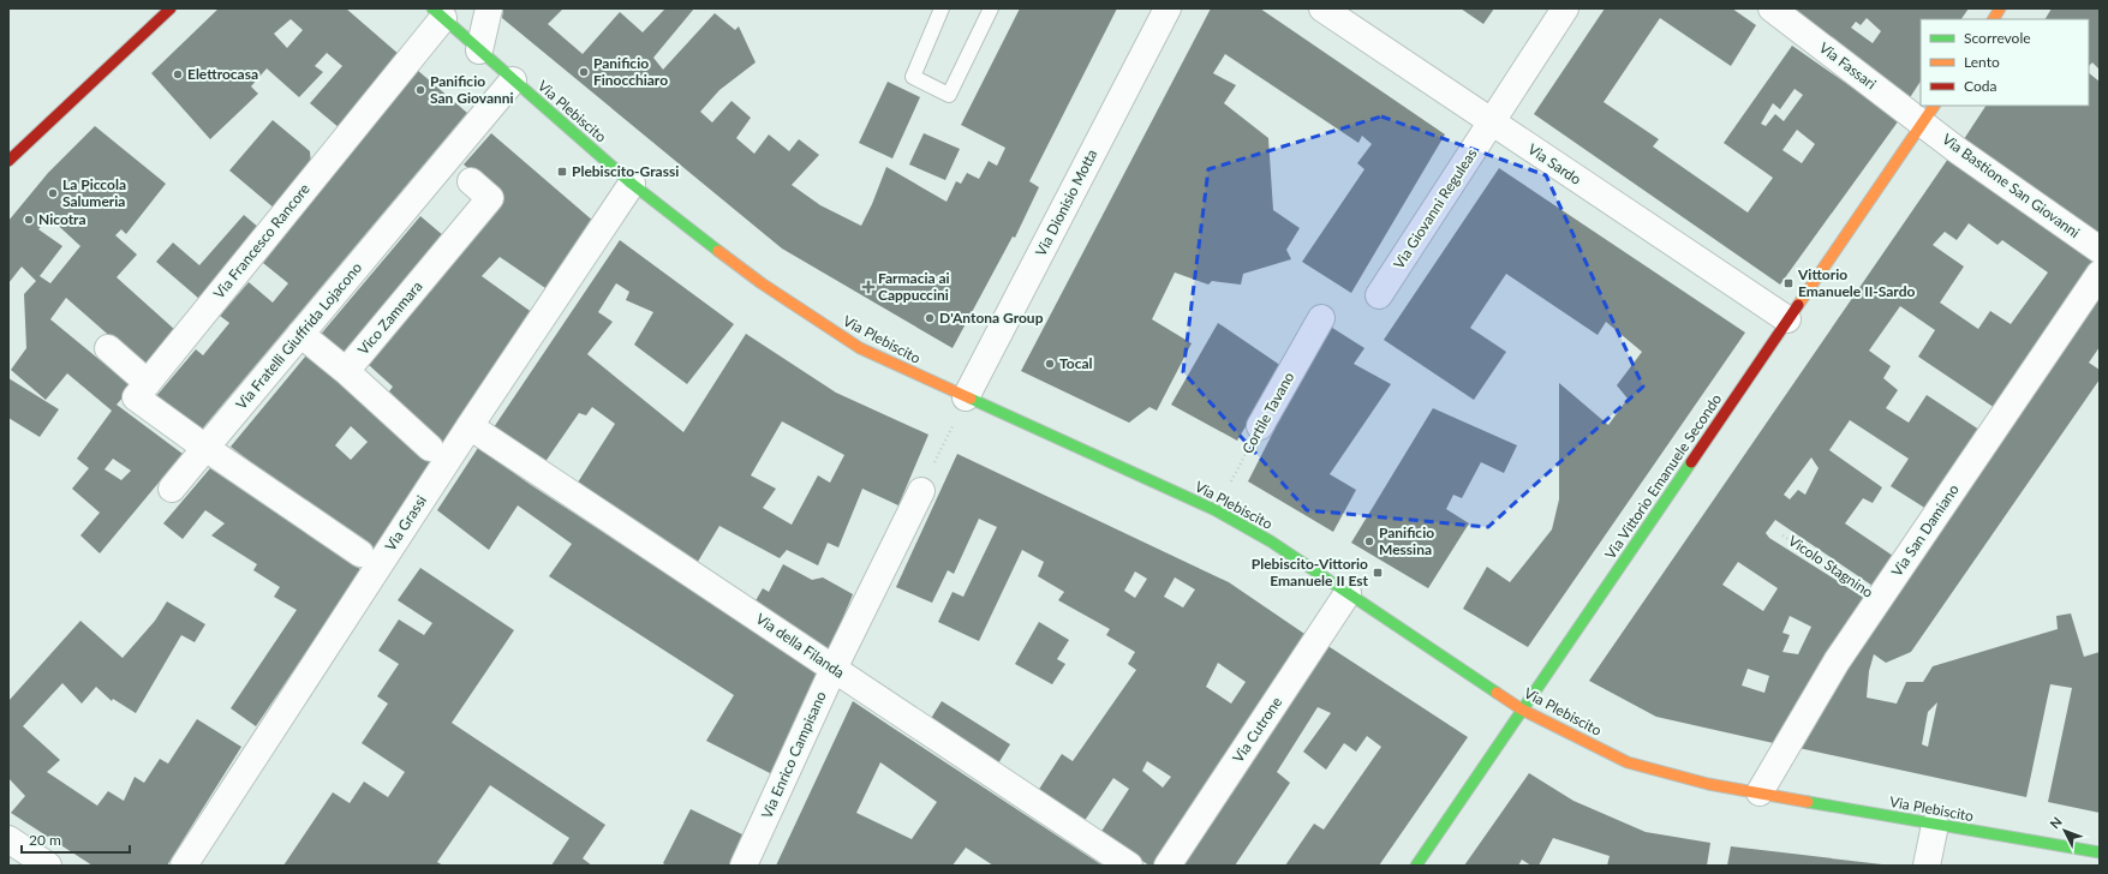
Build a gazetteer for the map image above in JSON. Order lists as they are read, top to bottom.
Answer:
{
  "streets": {
    "main road": ["Via Plebiscito", "Via Vittorio Emanuele Secondo"],
    "street": [
      "Via Fassari",
      "Via Sardo",
      "Via Bastione San Giovanni",
      "Via Dionisio Motta",
      "Via Giovanni Reguleas",
      "Via Francesco Rancore",
      "Vico Zammara",
      "Via Fratelli Giuffrida Lojacono",
      "Cortile Tavano",
      "Via Grassi",
      "Via San Damiano",
      "Via della Filanda",
      "Via Cutrone",
      "Via Enrico Campisano"
    ],
    "path": ["Vicolo Stagnino"]
  },
  "crossings": [
    ["Via Fassari", "Via Bastione San Giovanni"],
    ["Via Fassari", "Via Vittorio Emanuele Secondo"],
    ["Via Plebiscito", "Via Dionisio Motta"],
    ["Via Plebiscito", "Via Francesco Rancore"],
    ["Via Plebiscito", "Via Fratelli Giuffrida Lojacono"],
    ["Via Plebiscito", "Cortile Tavano"],
    ["Via Plebiscito", "Via Vittorio Emanuele Secondo"],
    ["Via Plebiscito", "Via Grassi"],
    ["Via Plebiscito", "Via San Damiano"],
    ["Via Plebiscito", "Via Cutrone"],
    ["Via Sardo", "Via Giovanni Reguleas"],
    ["Via Sardo", "Via Vittorio Emanuele Secondo"],
    ["Via Bastione San Giovanni", "Via Vittorio Emanuele Secondo"],
    ["Via Francesco Rancore", "Via Fratelli Giuffrida Lojacono"],
    ["Via Grassi", "Via della Filanda"],
    ["Via San Damiano", "Vicolo Stagnino"],
    ["Via della Filanda", "Via Enrico Campisano"]
  ],
  "places": {
    "other": [
      "Panificio Finocchiaro",
      "Elettrocasa",
      "Panificio San Giovanni",
      "La Piccola Salumeria",
      "Nicotra",
      "D'Antona Group",
      "Tocal",
      "Panificio Messina"
    ],
    "transit": ["Plebiscito-Grassi", "Vittorio Emanuele II-Sardo", "Plebiscito-Vittorio Emanuele II Est"],
    "health": ["Farmacia ai Cappuccini"]
  },
  "legend": ["Scorrevole", "Lento", "Coda"],
  "scale_bar": "20 m",
  "north": "top left"
}
